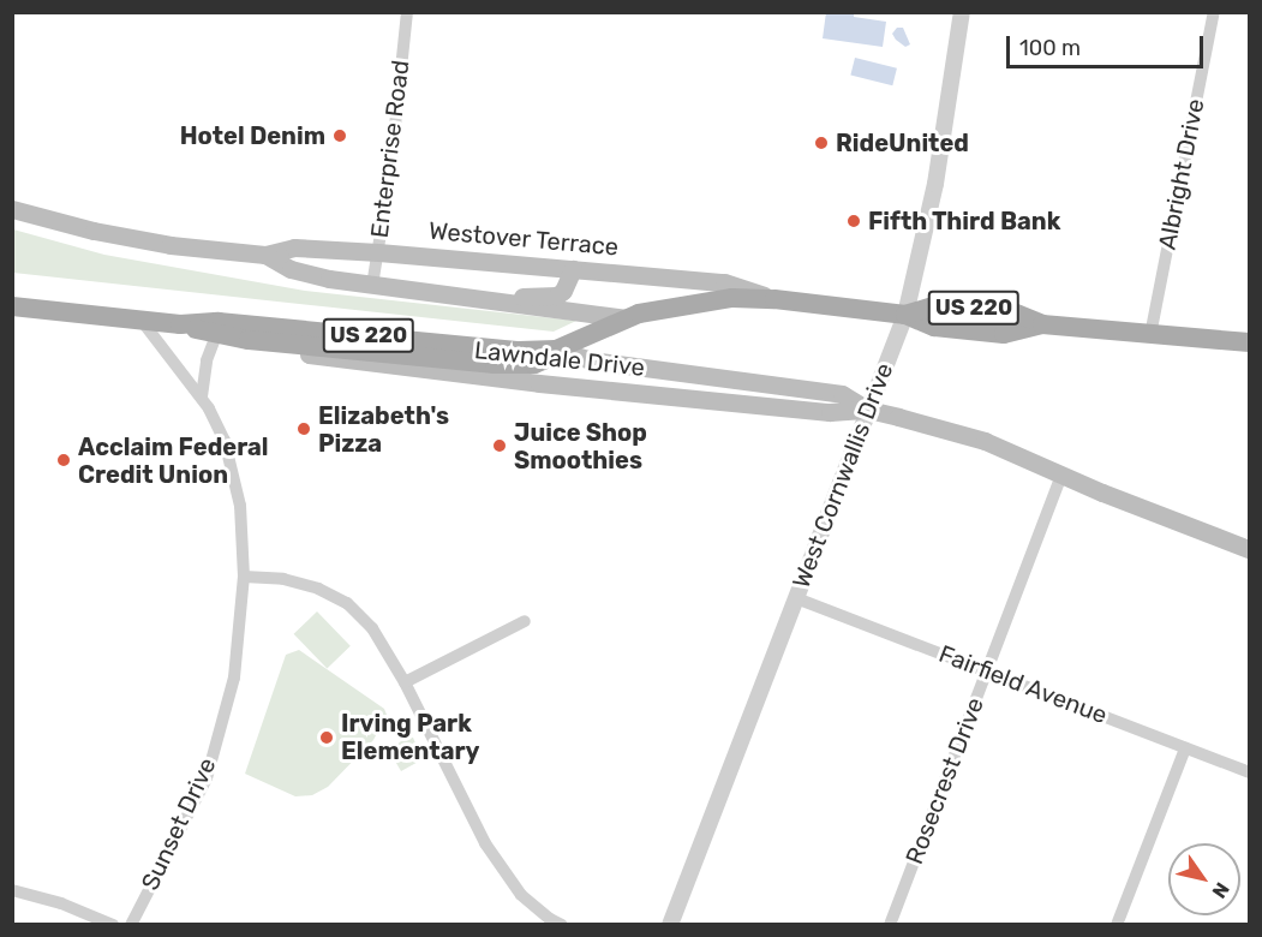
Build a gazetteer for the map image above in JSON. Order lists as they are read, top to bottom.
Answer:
{
  "streets": {
    "main road": ["Westover Terrace", "US 220", "Lawndale Drive"],
    "street": [
      "Enterprise Road",
      "Albright Drive",
      "West Cornwallis Drive",
      "Fairfield Avenue",
      "Rosecrest Drive",
      "Sunset Drive"
    ]
  },
  "crossings": [
    ["Enterprise Road", "Westover Terrace"],
    ["Albright Drive", "US 220"],
    ["Westover Terrace", "US 220"],
    ["US 220", "Lawndale Drive"],
    ["US 220", "West Cornwallis Drive"],
    ["US 220", "Sunset Drive"],
    ["Lawndale Drive", "West Cornwallis Drive"],
    ["Lawndale Drive", "Rosecrest Drive"],
    ["West Cornwallis Drive", "Fairfield Avenue"],
    ["Fairfield Avenue", "Rosecrest Drive"]
  ],
  "places": [
    "Hotel Denim",
    "RideUnited",
    "Fifth Third Bank",
    "Elizabeth's Pizza",
    "Juice Shop Smoothies",
    "Acclaim Federal Credit Union",
    "Irving Park Elementary"
  ],
  "scale_bar": "100 m",
  "north": "bottom right"
}
